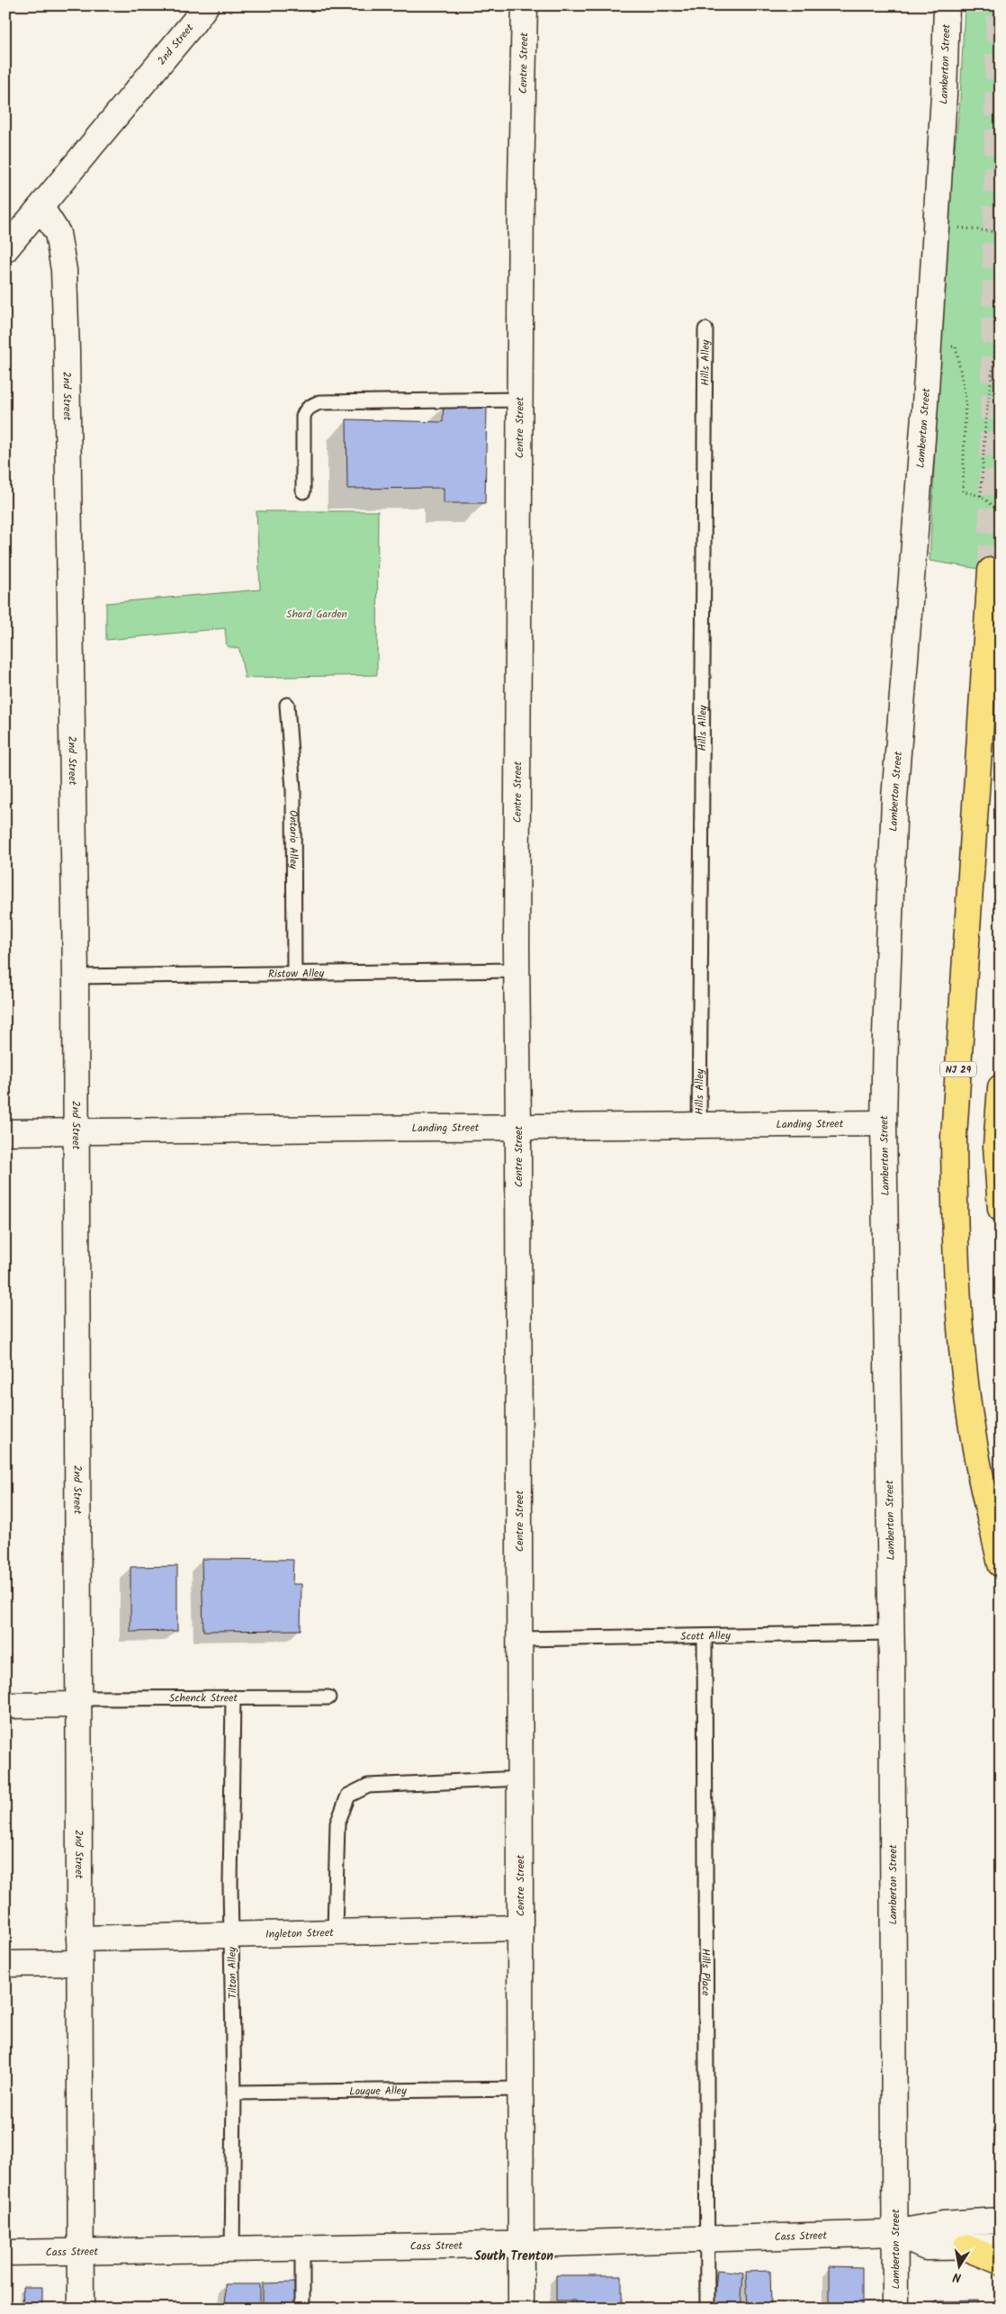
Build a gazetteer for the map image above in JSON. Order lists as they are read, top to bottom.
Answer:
{
  "streets": {
    "highway": ["NJ 29"],
    "street": [
      "2nd Street",
      "Centre Street",
      "Lamberton Street",
      "Landing Street",
      "Schenck Street",
      "Ingleton Street",
      "Cass Street"
    ],
    "lane": [
      "Hills Alley",
      "Ontario Alley",
      "Ristow Alley",
      "Scott Alley",
      "Tilton Alley",
      "Hills Place",
      "Lougue Alley"
    ]
  },
  "crossings": [
    ["2nd Street", "Ristow Alley"],
    ["2nd Street", "Landing Street"],
    ["2nd Street", "Schenck Street"],
    ["2nd Street", "Ingleton Street"],
    ["2nd Street", "Cass Street"],
    ["Centre Street", "Ristow Alley"],
    ["Centre Street", "Landing Street"],
    ["Centre Street", "Scott Alley"],
    ["Centre Street", "Ingleton Street"],
    ["Centre Street", "Lougue Alley"],
    ["Centre Street", "Cass Street"],
    ["Lamberton Street", "Landing Street"],
    ["Lamberton Street", "Scott Alley"],
    ["Lamberton Street", "Cass Street"],
    ["Hills Alley", "Landing Street"],
    ["Ontario Alley", "Ristow Alley"],
    ["Scott Alley", "Hills Place"],
    ["Schenck Street", "Tilton Alley"],
    ["Ingleton Street", "Tilton Alley"],
    ["Tilton Alley", "Lougue Alley"],
    ["Tilton Alley", "Cass Street"],
    ["Hills Place", "Cass Street"]
  ],
  "districts": ["South Trenton"],
  "parks": ["Shard Garden"],
  "north": "bottom"
}
